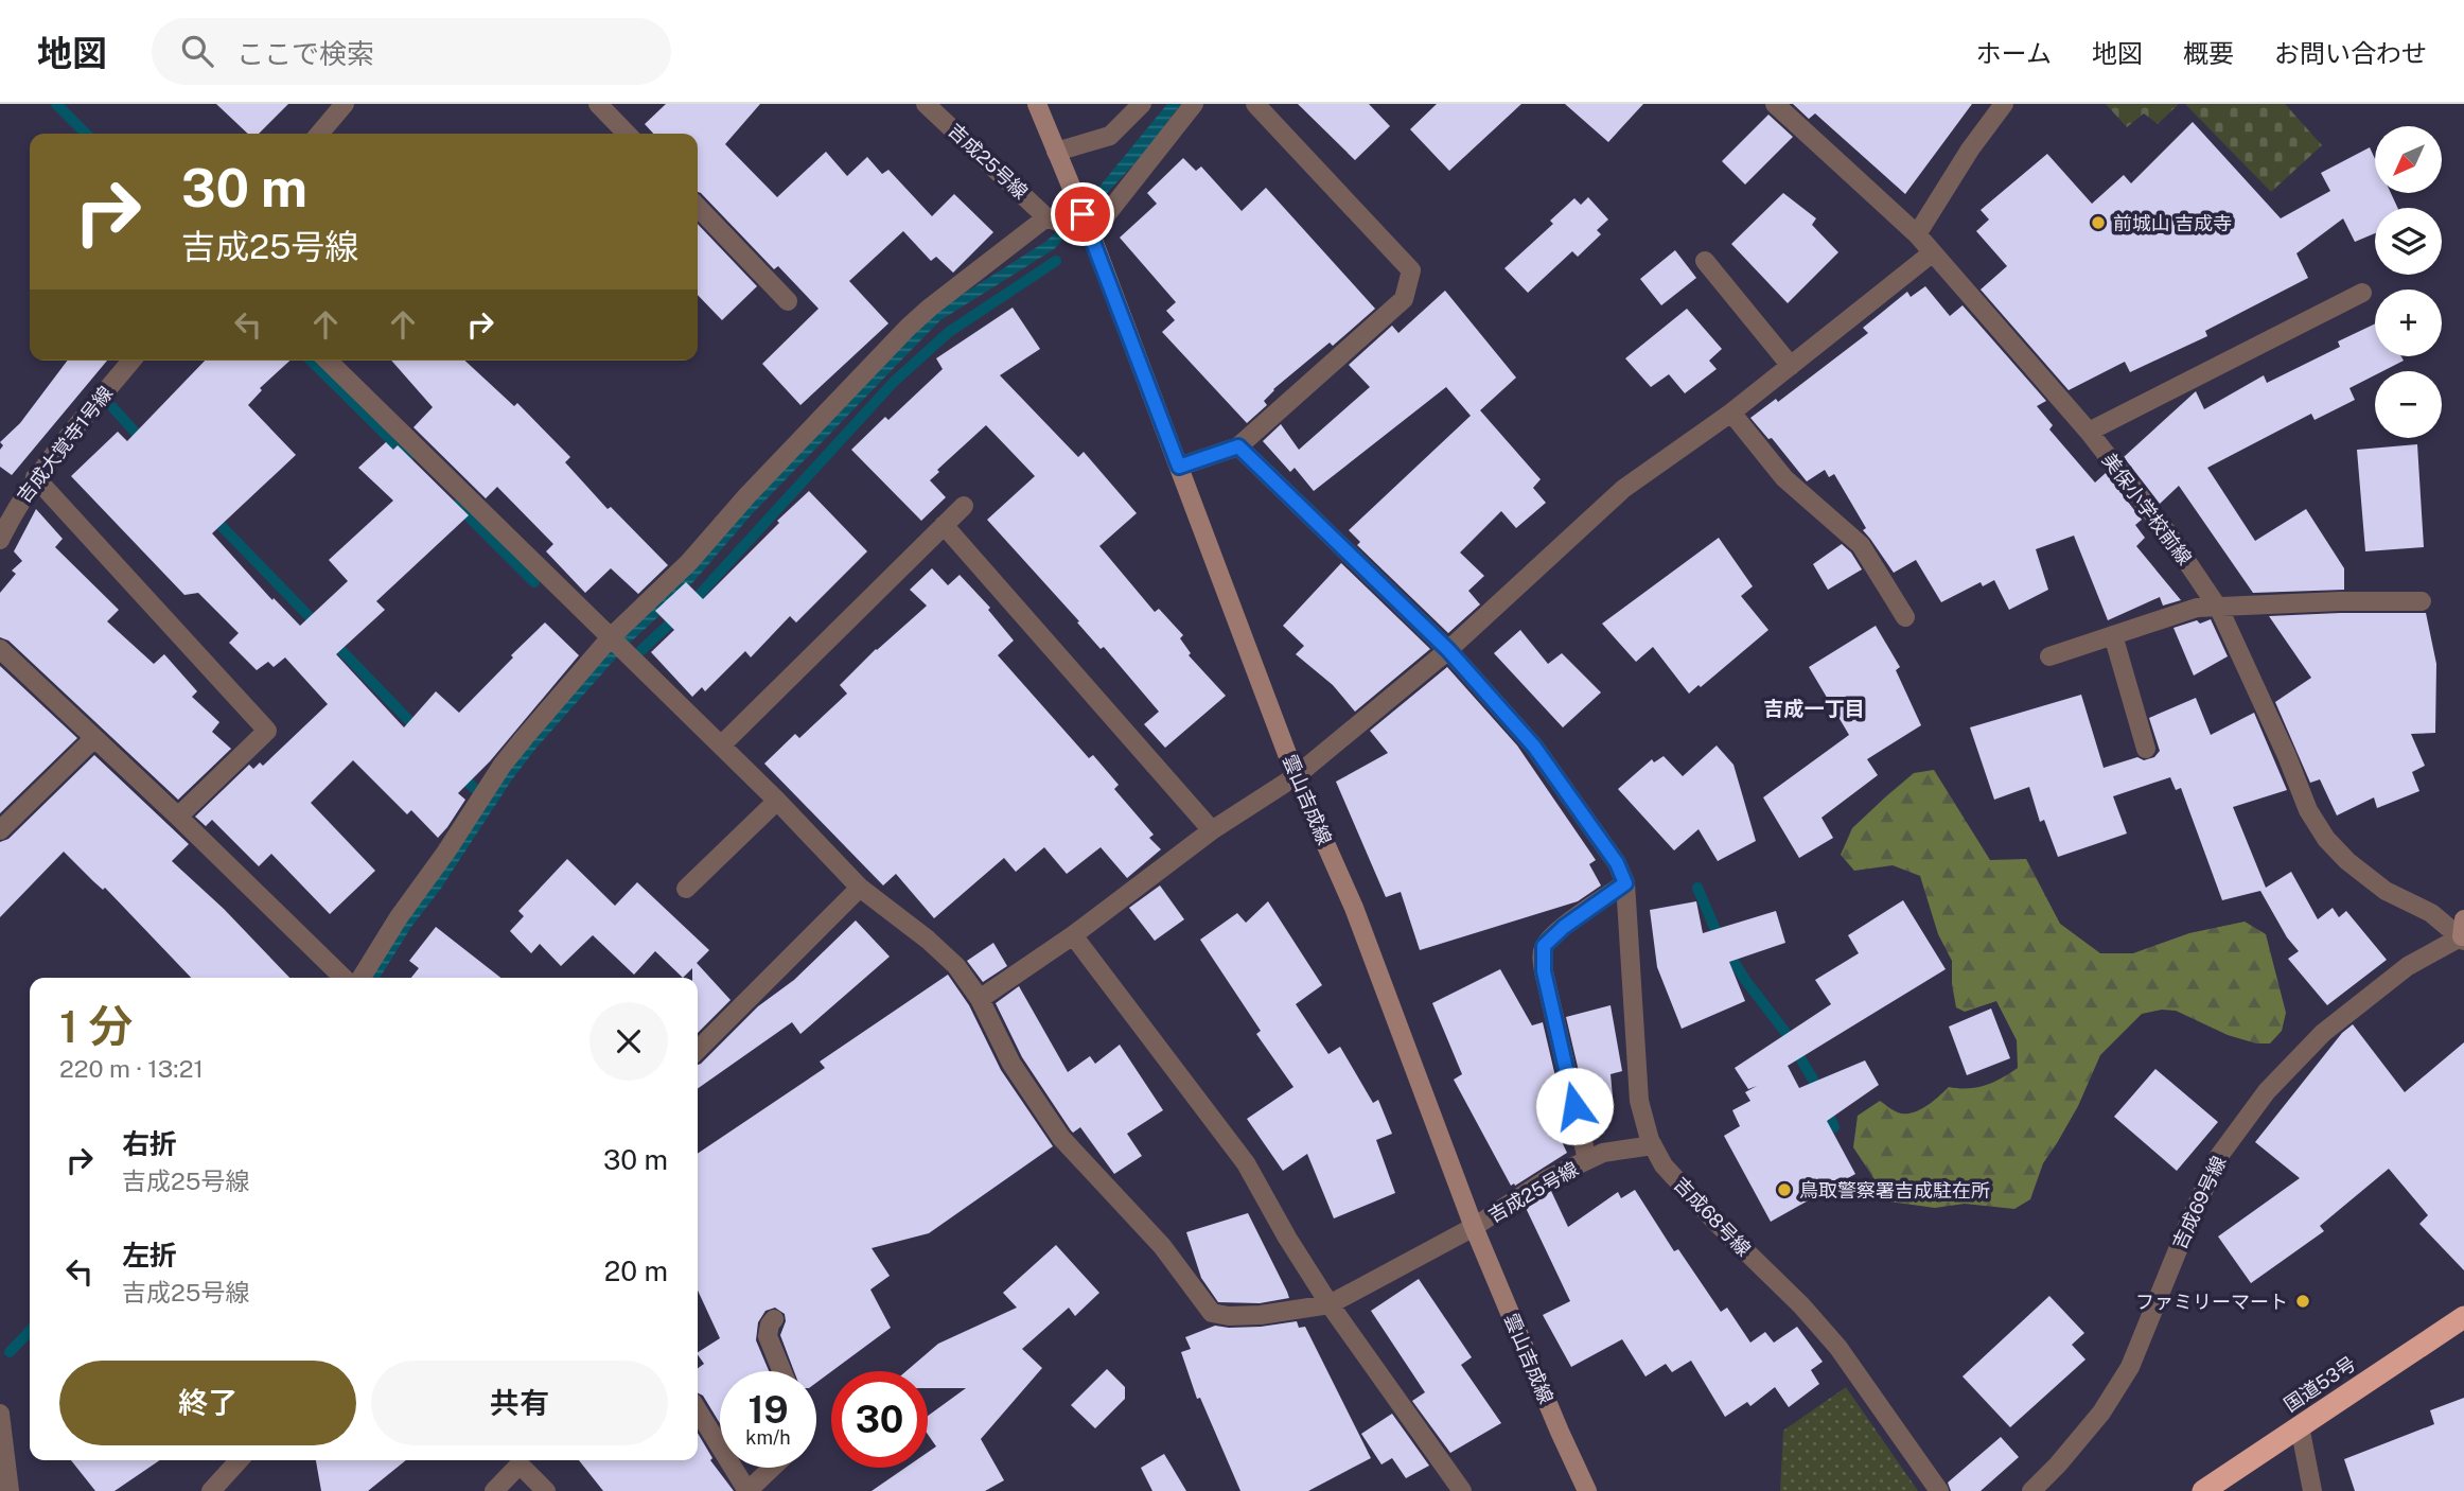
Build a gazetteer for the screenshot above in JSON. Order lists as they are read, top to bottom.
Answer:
{
  "streets": {
    "highway": ["国道53号"],
    "street": [
      "吉成25号線",
      "吉成大覚寺1号線",
      "美保小学校前線",
      "雲山吉成線",
      "吉成69号線",
      "吉成68号線"
    ]
  },
  "crossings": [
    ["吉成25号線", "雲山吉成線"],
    ["吉成25号線", "吉成68号線"],
    ["美保小学校前線", "吉成69号線"]
  ],
  "districts": ["吉成一丁目"],
  "places": ["前城山 吉成寺", "鳥取警察署吉成駐在所", "ファミリーマート"],
  "north": "bottom left",
  "page": {
    "header": "地図",
    "search": "ここで検索",
    "nav": [
      "ホーム",
      "地図",
      "概要",
      "お問い合わせ"
    ],
    "map_buttons": ["+", "−"],
    "turn": ["30 m", "吉成25号線"],
    "heading": ["1 分", "220 m · 13:21"],
    "list": [
      {
        "name": "右折",
        "note": "吉成25号線",
        "value": "30 m"
      },
      {
        "name": "左折",
        "note": "吉成25号線",
        "value": "20 m"
      }
    ],
    "buttons": ["終了", "共有"],
    "speed": "19 km/h",
    "limit": "30"
  }
}
